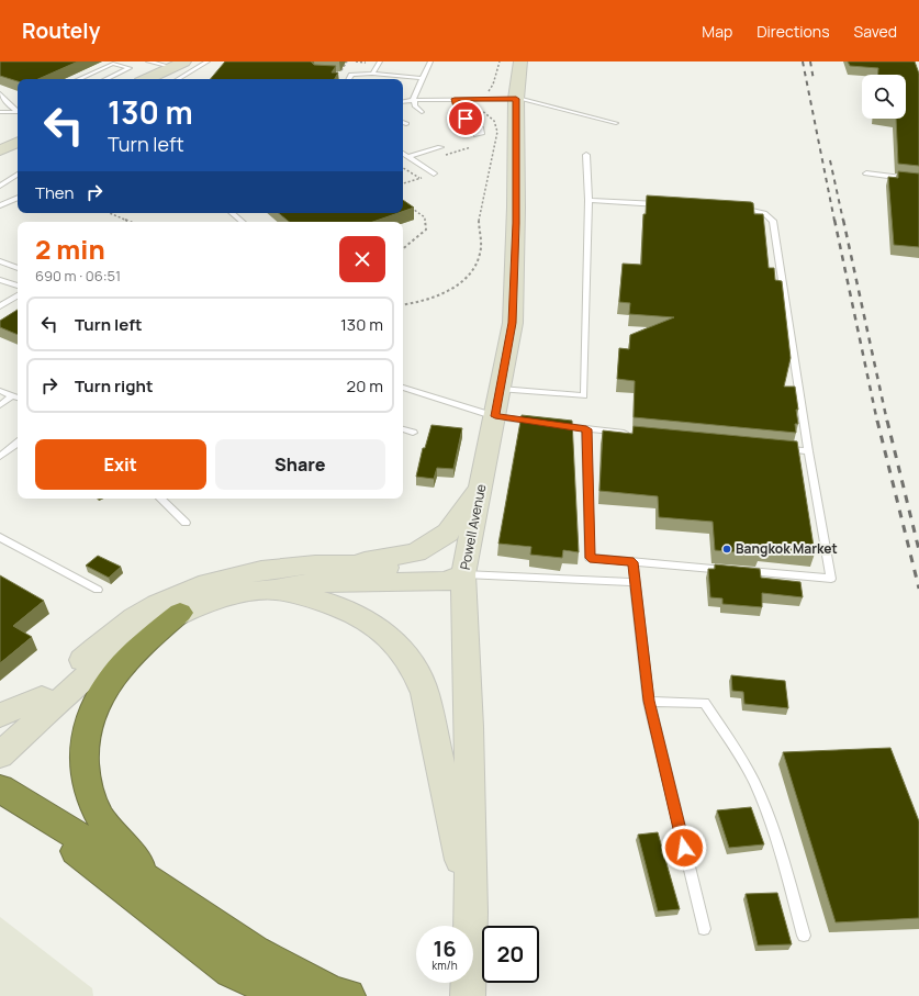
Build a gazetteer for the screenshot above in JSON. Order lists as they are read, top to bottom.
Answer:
{
  "streets": {
    "main road": ["Powell Avenue"]
  },
  "places": ["Bangkok Market"],
  "page": {
    "header": "Routely",
    "nav": ["Map", "Directions", "Saved"],
    "turn": ["130 m", "Turn left"],
    "then": "Then",
    "heading": ["2 min", "690 m · 06:51"],
    "list": [
      {
        "name": "Turn left",
        "value": "130 m"
      },
      {
        "name": "Turn right",
        "value": "20 m"
      }
    ],
    "buttons": ["Exit", "Share"],
    "speed": "16 km/h",
    "limit": "20"
  }
}
